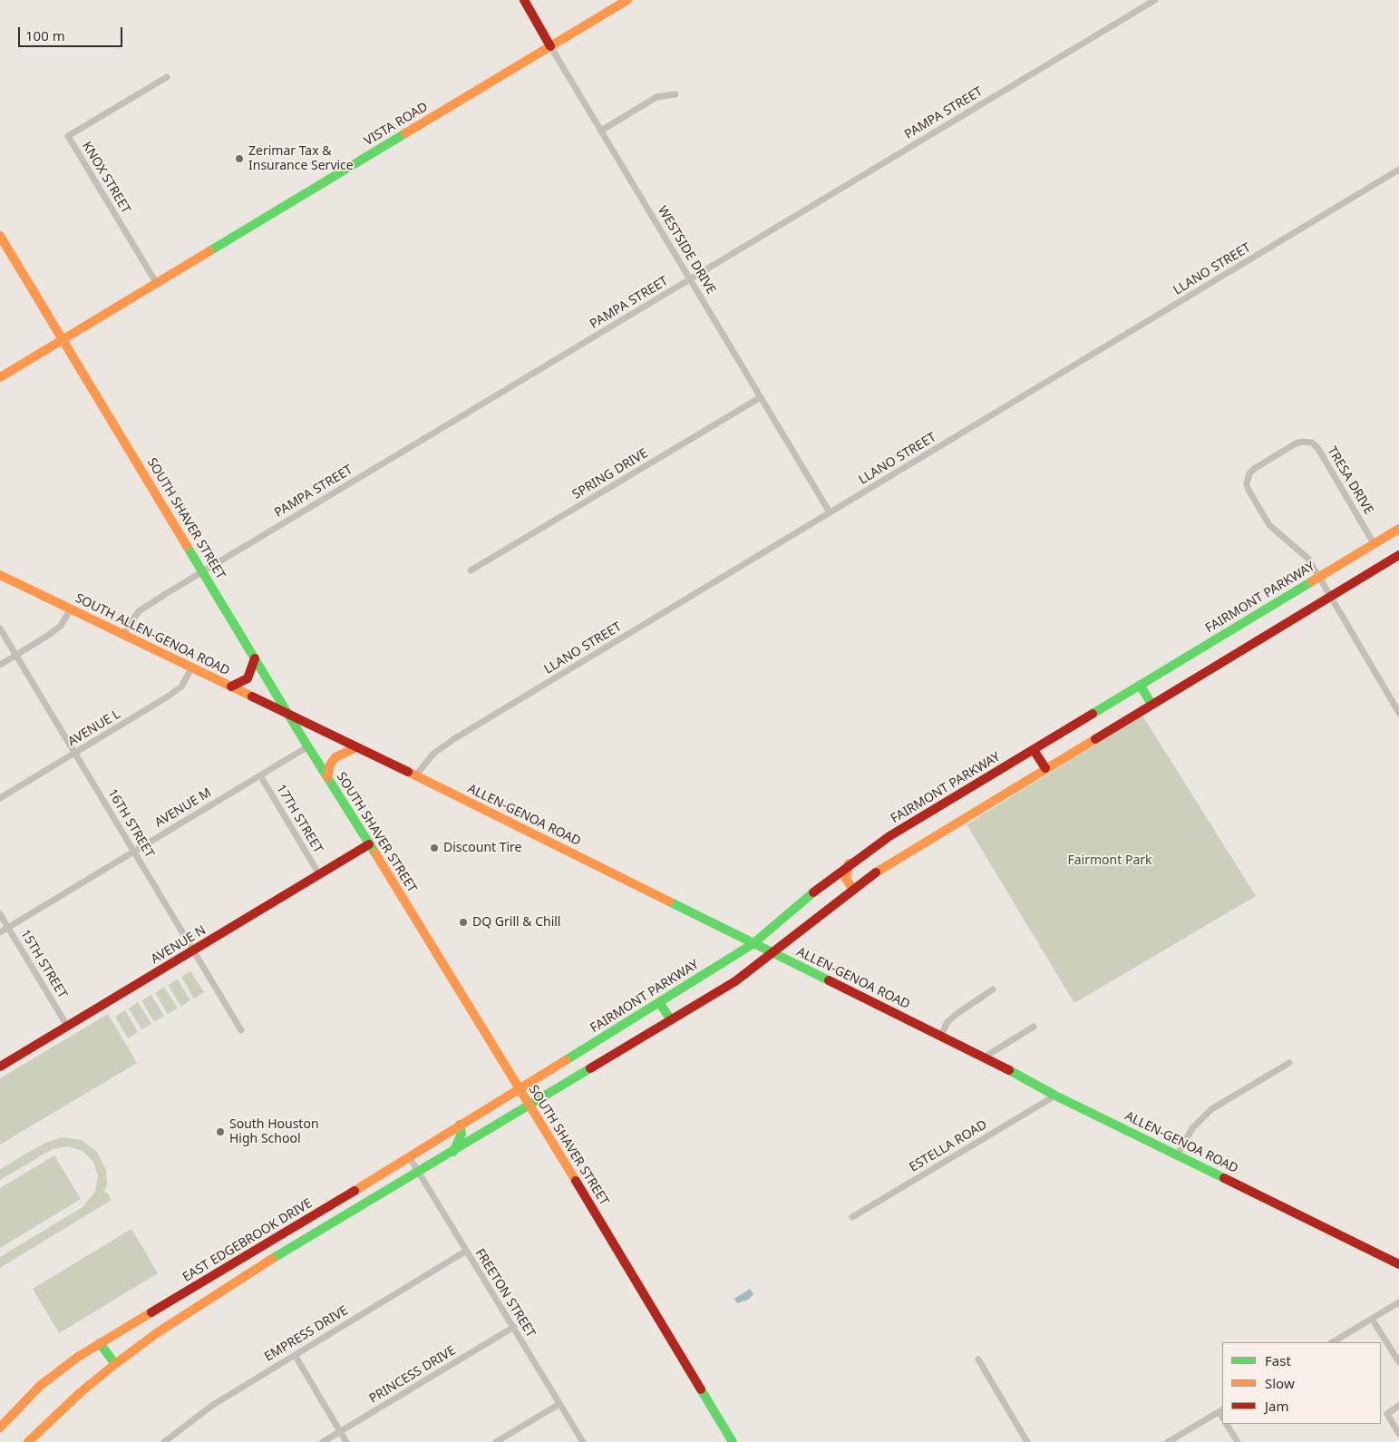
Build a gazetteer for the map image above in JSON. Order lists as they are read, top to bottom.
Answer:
{
  "streets": {
    "main road": [
      "VISTA ROAD",
      "WESTSIDE DRIVE",
      "SOUTH SHAVER STREET",
      "FAIRMONT PARKWAY",
      "SOUTH ALLEN-GENOA ROAD",
      "ALLEN-GENOA ROAD",
      "AVENUE N",
      "EAST EDGEBROOK DRIVE"
    ],
    "street": [
      "PAMPA STREET",
      "KNOX STREET",
      "LLANO STREET",
      "SPRING DRIVE",
      "TRESA DRIVE",
      "AVENUE L",
      "AVENUE M",
      "17TH STREET",
      "16TH STREET",
      "15TH STREET",
      "ESTELLA ROAD",
      "FREETON STREET",
      "EMPRESS DRIVE",
      "PRINCESS DRIVE"
    ]
  },
  "crossings": [
    ["PAMPA STREET", "WESTSIDE DRIVE"],
    ["PAMPA STREET", "SOUTH SHAVER STREET"],
    ["PAMPA STREET", "SOUTH ALLEN-GENOA ROAD"],
    ["VISTA ROAD", "KNOX STREET"],
    ["VISTA ROAD", "WESTSIDE DRIVE"],
    ["VISTA ROAD", "SOUTH SHAVER STREET"],
    ["WESTSIDE DRIVE", "LLANO STREET"],
    ["WESTSIDE DRIVE", "SPRING DRIVE"],
    ["LLANO STREET", "ALLEN-GENOA ROAD"],
    ["TRESA DRIVE", "FAIRMONT PARKWAY"],
    ["SOUTH SHAVER STREET", "FAIRMONT PARKWAY"],
    ["SOUTH SHAVER STREET", "SOUTH ALLEN-GENOA ROAD"],
    ["SOUTH SHAVER STREET", "AVENUE M"],
    ["SOUTH SHAVER STREET", "ALLEN-GENOA ROAD"],
    ["SOUTH SHAVER STREET", "AVENUE N"],
    ["SOUTH SHAVER STREET", "EAST EDGEBROOK DRIVE"],
    ["FAIRMONT PARKWAY", "ALLEN-GENOA ROAD"],
    ["FAIRMONT PARKWAY", "EAST EDGEBROOK DRIVE"],
    ["SOUTH ALLEN-GENOA ROAD", "AVENUE L"],
    ["SOUTH ALLEN-GENOA ROAD", "ALLEN-GENOA ROAD"],
    ["AVENUE L", "16TH STREET"],
    ["AVENUE M", "17TH STREET"],
    ["AVENUE M", "16TH STREET"],
    ["AVENUE M", "15TH STREET"],
    ["ALLEN-GENOA ROAD", "ESTELLA ROAD"],
    ["17TH STREET", "AVENUE N"],
    ["16TH STREET", "AVENUE N"],
    ["AVENUE N", "15TH STREET"],
    ["EAST EDGEBROOK DRIVE", "FREETON STREET"],
    ["FREETON STREET", "EMPRESS DRIVE"],
    ["FREETON STREET", "PRINCESS DRIVE"]
  ],
  "parks": ["Fairmont Park"],
  "places": [
    "Zerimar Tax & Insurance Service",
    "Discount Tire",
    "DQ Grill & Chill",
    "South Houston High School"
  ],
  "legend": ["Fast", "Slow", "Jam"],
  "scale_bar": "100 m"
}
